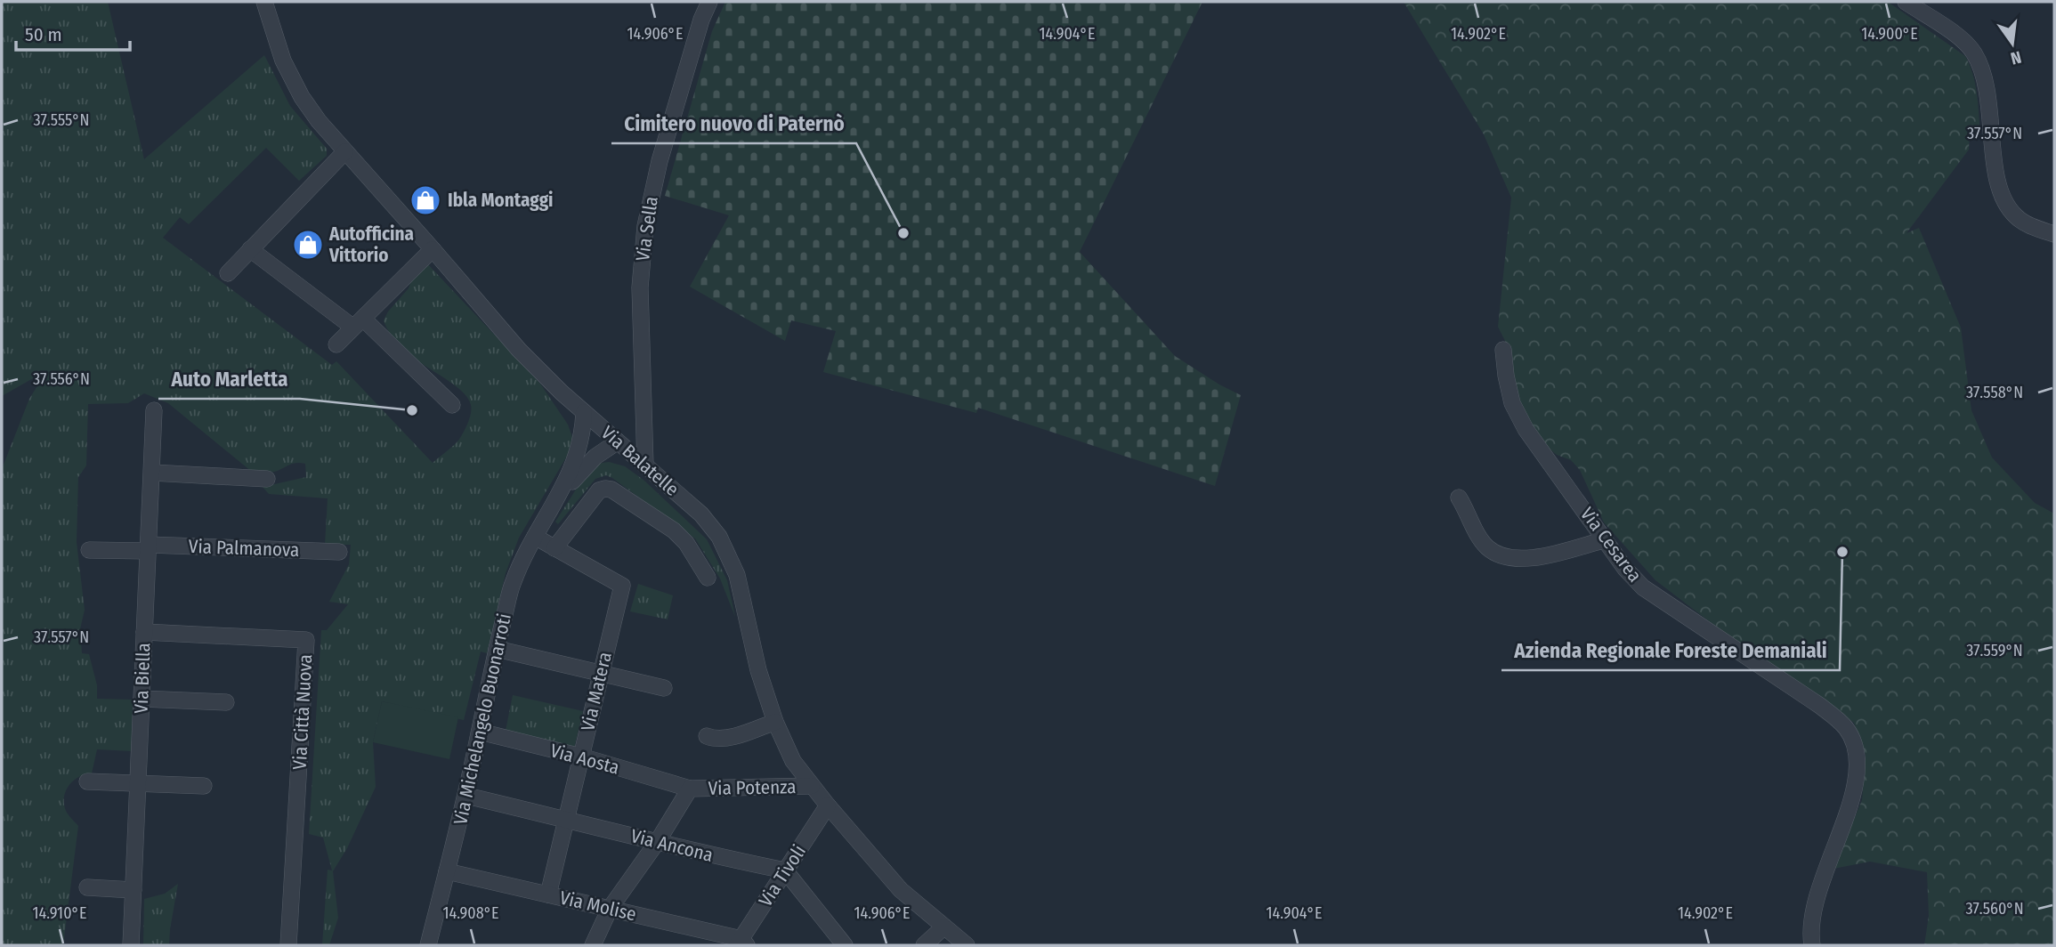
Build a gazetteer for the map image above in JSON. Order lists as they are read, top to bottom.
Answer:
{
  "streets": {
    "street": [
      "Via Sella",
      "Via Balatelle",
      "Via Cesarea",
      "Via Palmanova",
      "Via Biella",
      "Via Matera",
      "Via Città Nuova",
      "Via Michelangelo Buonarroti",
      "Via Aosta",
      "Via Potenza",
      "Via Ancona",
      "Via Tivoli",
      "Via Molise"
    ]
  },
  "crossings": [
    ["Via Sella", "Via Balatelle"],
    ["Via Balatelle", "Via Potenza"],
    ["Via Balatelle", "Via Tivoli"],
    ["Via Palmanova", "Via Biella"],
    ["Via Biella", "Via Città Nuova"],
    ["Via Matera", "Via Michelangelo Buonarroti"],
    ["Via Matera", "Via Aosta"],
    ["Via Matera", "Via Ancona"],
    ["Via Matera", "Via Molise"],
    ["Via Michelangelo Buonarroti", "Via Aosta"],
    ["Via Michelangelo Buonarroti", "Via Ancona"],
    ["Via Michelangelo Buonarroti", "Via Molise"],
    ["Via Aosta", "Via Potenza"],
    ["Via Potenza", "Via Ancona"],
    ["Via Potenza", "Via Molise"],
    ["Via Ancona", "Via Tivoli"],
    ["Via Tivoli", "Via Molise"]
  ],
  "places": {
    "shop": ["Ibla Montaggi", "Autofficina Vittorio"],
    "other": ["Cimitero nuovo di Paternò", "Auto Marletta", "Azienda Regionale Foreste Demaniali"]
  },
  "scale_bar": "50 m",
  "north": "bottom",
  "coordinates": [
    "14.906°E",
    "14.904°E",
    "14.902°E",
    "14.900°E",
    "37.555°N",
    "37.557°N",
    "37.556°N",
    "37.558°N",
    "37.559°N",
    "37.560°N",
    "14.910°E",
    "14.908°E"
  ]
}
